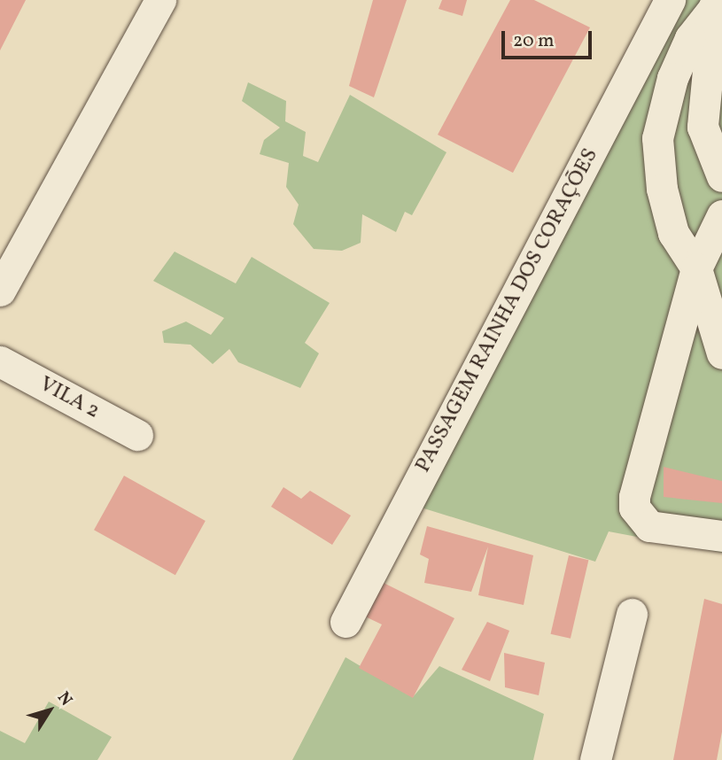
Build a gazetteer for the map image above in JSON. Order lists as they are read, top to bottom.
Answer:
{
  "streets": {
    "street": ["PASSAGEM RAINHA DOS CORAÇÕES", "VILA 2"]
  },
  "scale_bar": "20 m",
  "north": "top right"
}
